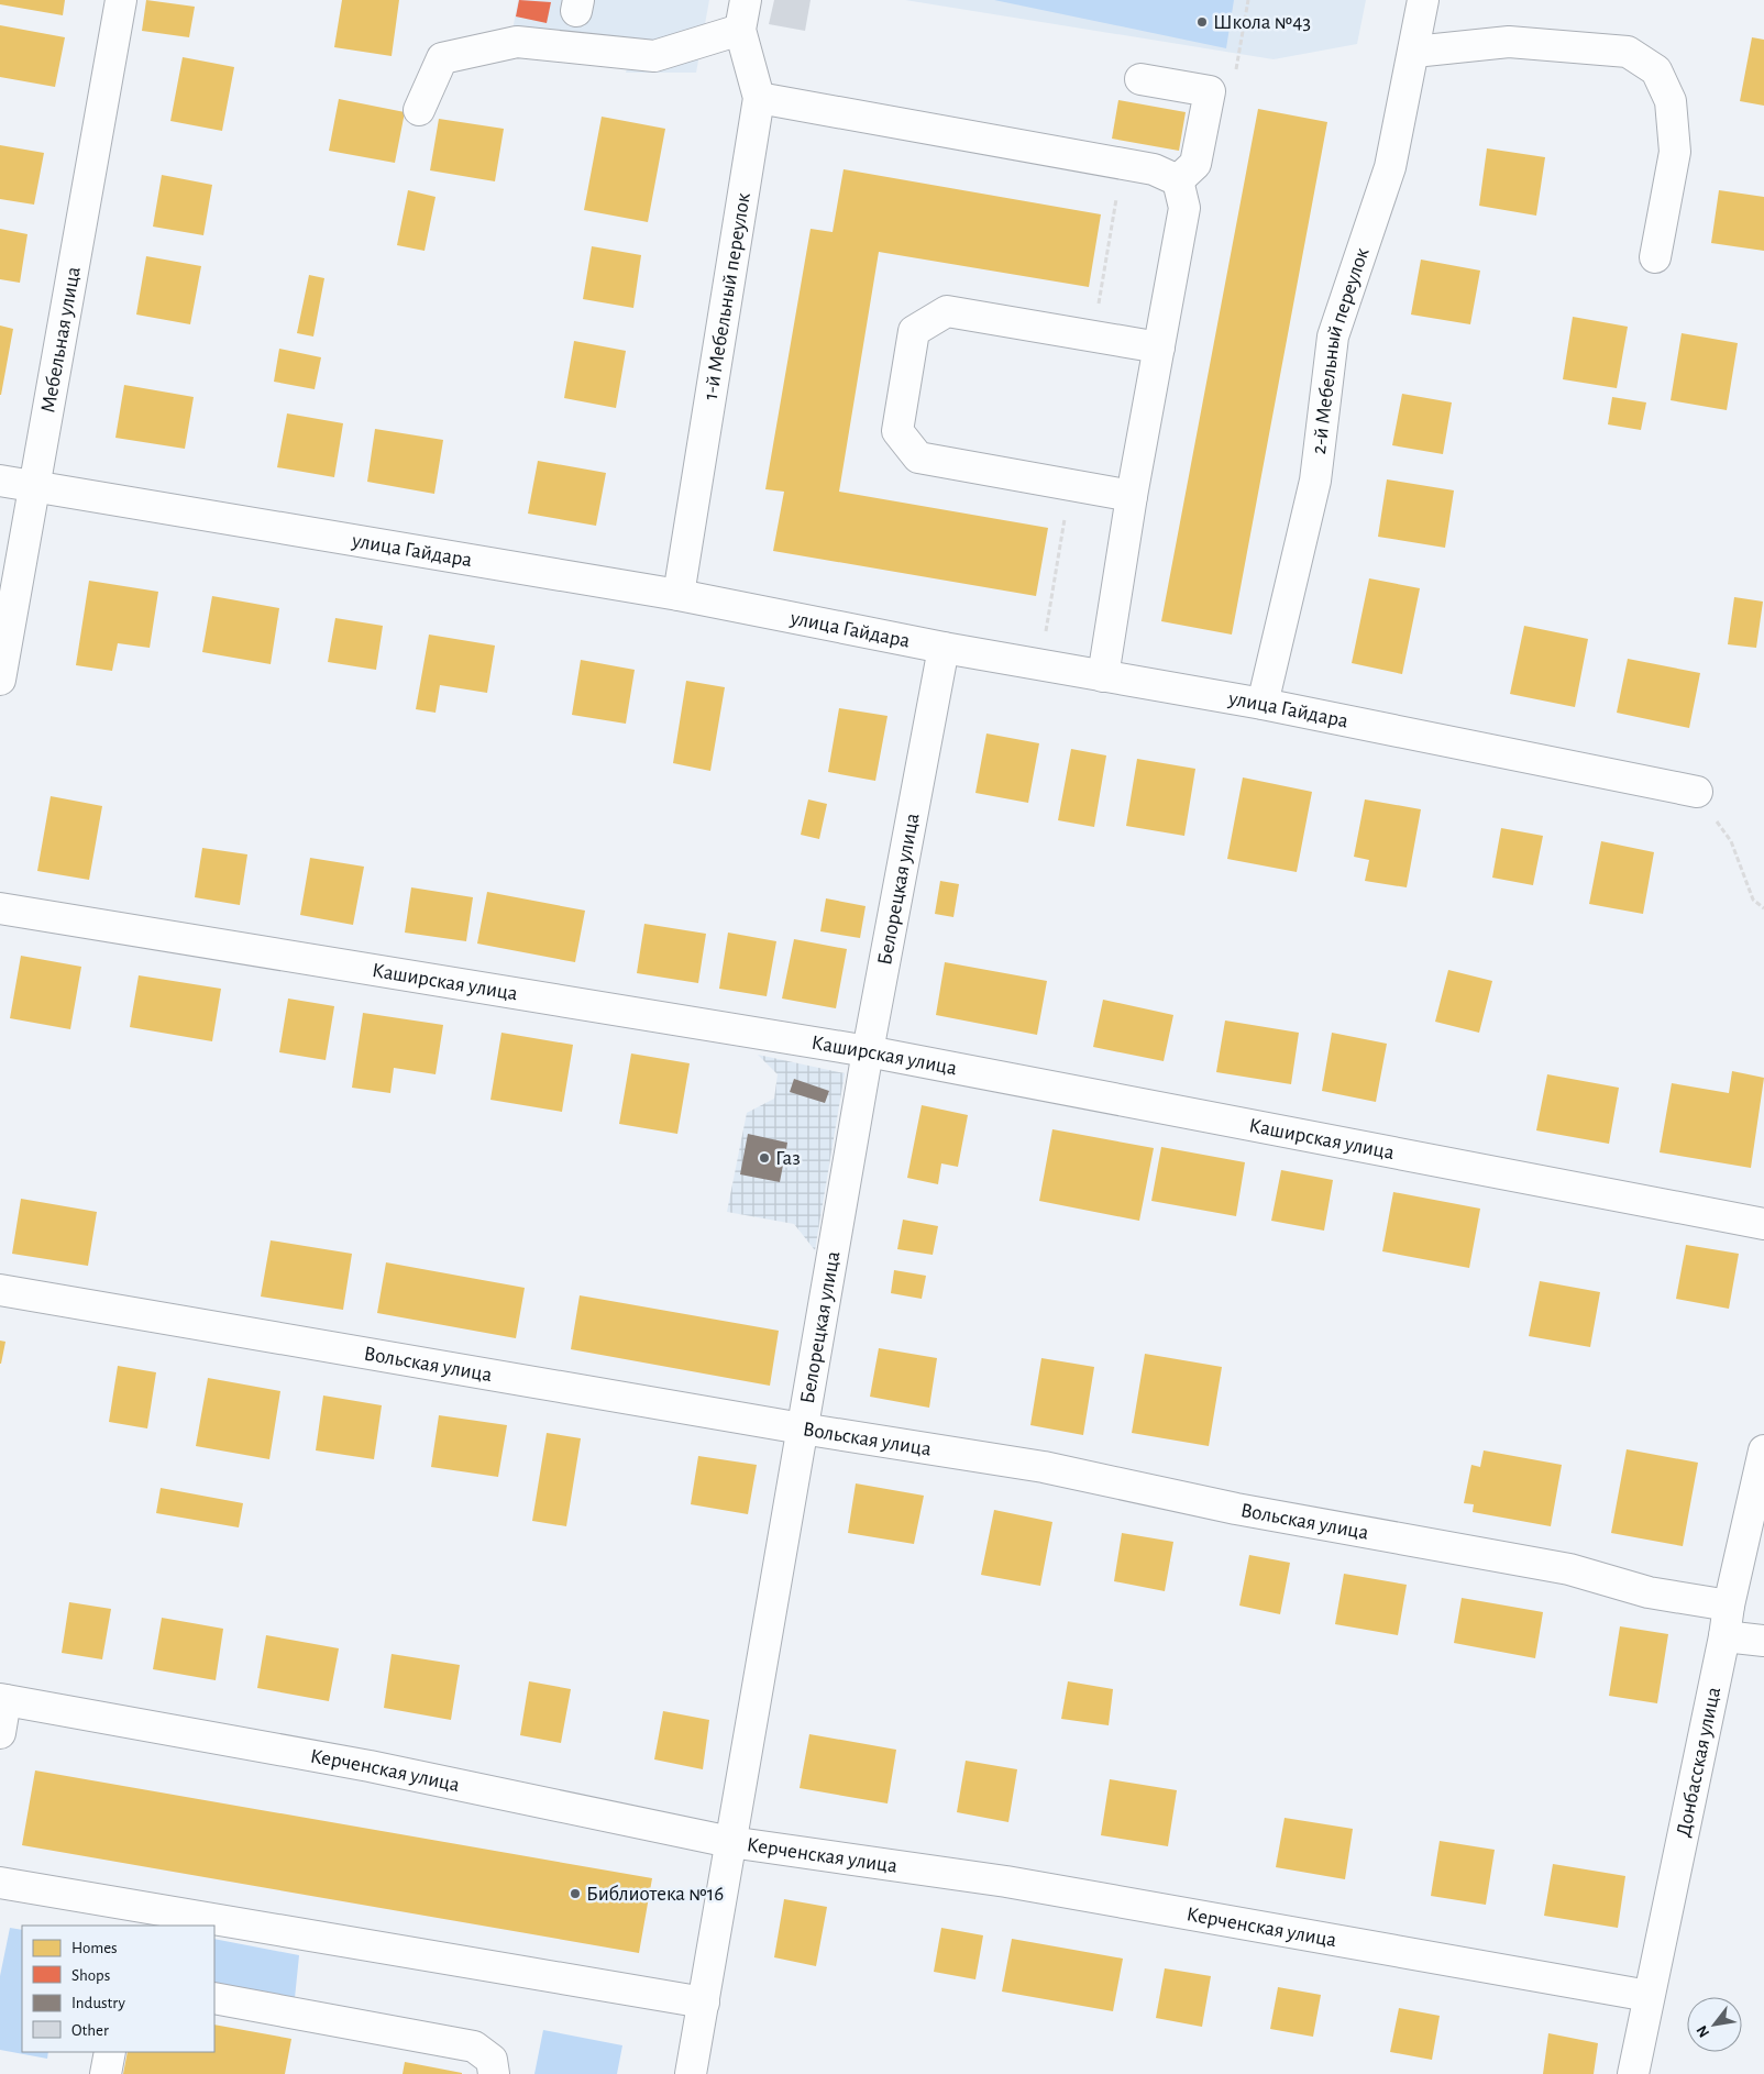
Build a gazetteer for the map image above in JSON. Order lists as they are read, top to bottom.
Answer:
{
  "streets": {
    "street": [
      "1-й Мебельный переулок",
      "Мебельная улица",
      "2-й Мебельный переулок",
      "улица Гайдара",
      "Белорецкая улица",
      "Каширская улица",
      "Вольская улица",
      "Донбасская улица",
      "Керченская улица"
    ]
  },
  "crossings": [
    ["1-й Мебельный переулок", "улица Гайдара"],
    ["Мебельная улица", "улица Гайдара"],
    ["2-й Мебельный переулок", "улица Гайдара"],
    ["улица Гайдара", "Белорецкая улица"],
    ["Белорецкая улица", "Каширская улица"],
    ["Белорецкая улица", "Вольская улица"],
    ["Белорецкая улица", "Керченская улица"],
    ["Вольская улица", "Донбасская улица"],
    ["Донбасская улица", "Керченская улица"]
  ],
  "places": ["Школа №43", "Газ", "Библиотека №16"],
  "legend": [
    "Homes",
    "Shops",
    "Industry",
    "Other"
  ],
  "north": "bottom left"
}
